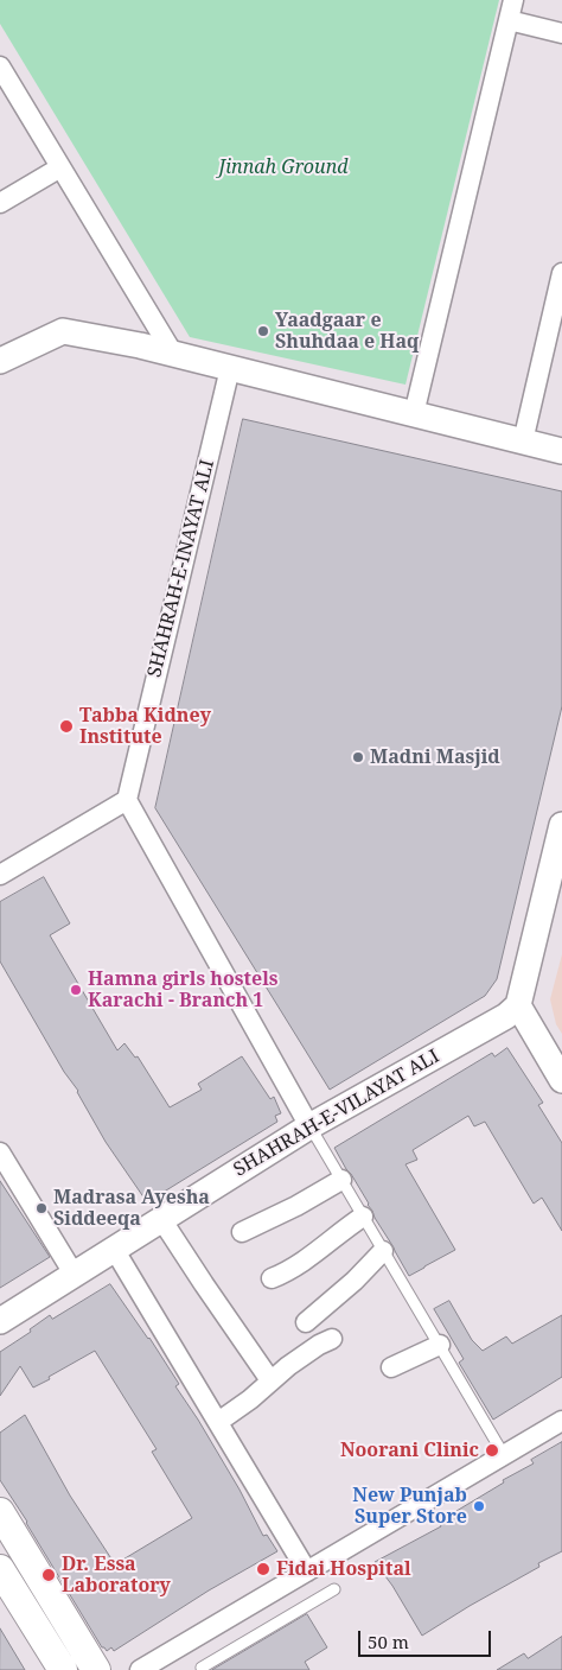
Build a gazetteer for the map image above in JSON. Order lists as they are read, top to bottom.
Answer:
{
  "streets": {
    "street": ["SHAHRAH-E-INAYAT ALI", "SHAHRAH-E-VILAYAT ALI"]
  },
  "parks": ["Jinnah Ground"],
  "places": [
    "Yaadgaar e Shuhdaa e Haq",
    "Tabba Kidney Institute",
    "Madni Masjid",
    "Hamna girls hostels Karachi - Branch 1",
    "Madrasa Ayesha Siddeeqa",
    "Noorani Clinic",
    "New Punjab Super Store",
    "Fidai Hospital",
    "Dr. Essa Laboratory"
  ],
  "scale_bar": "50 m"
}
